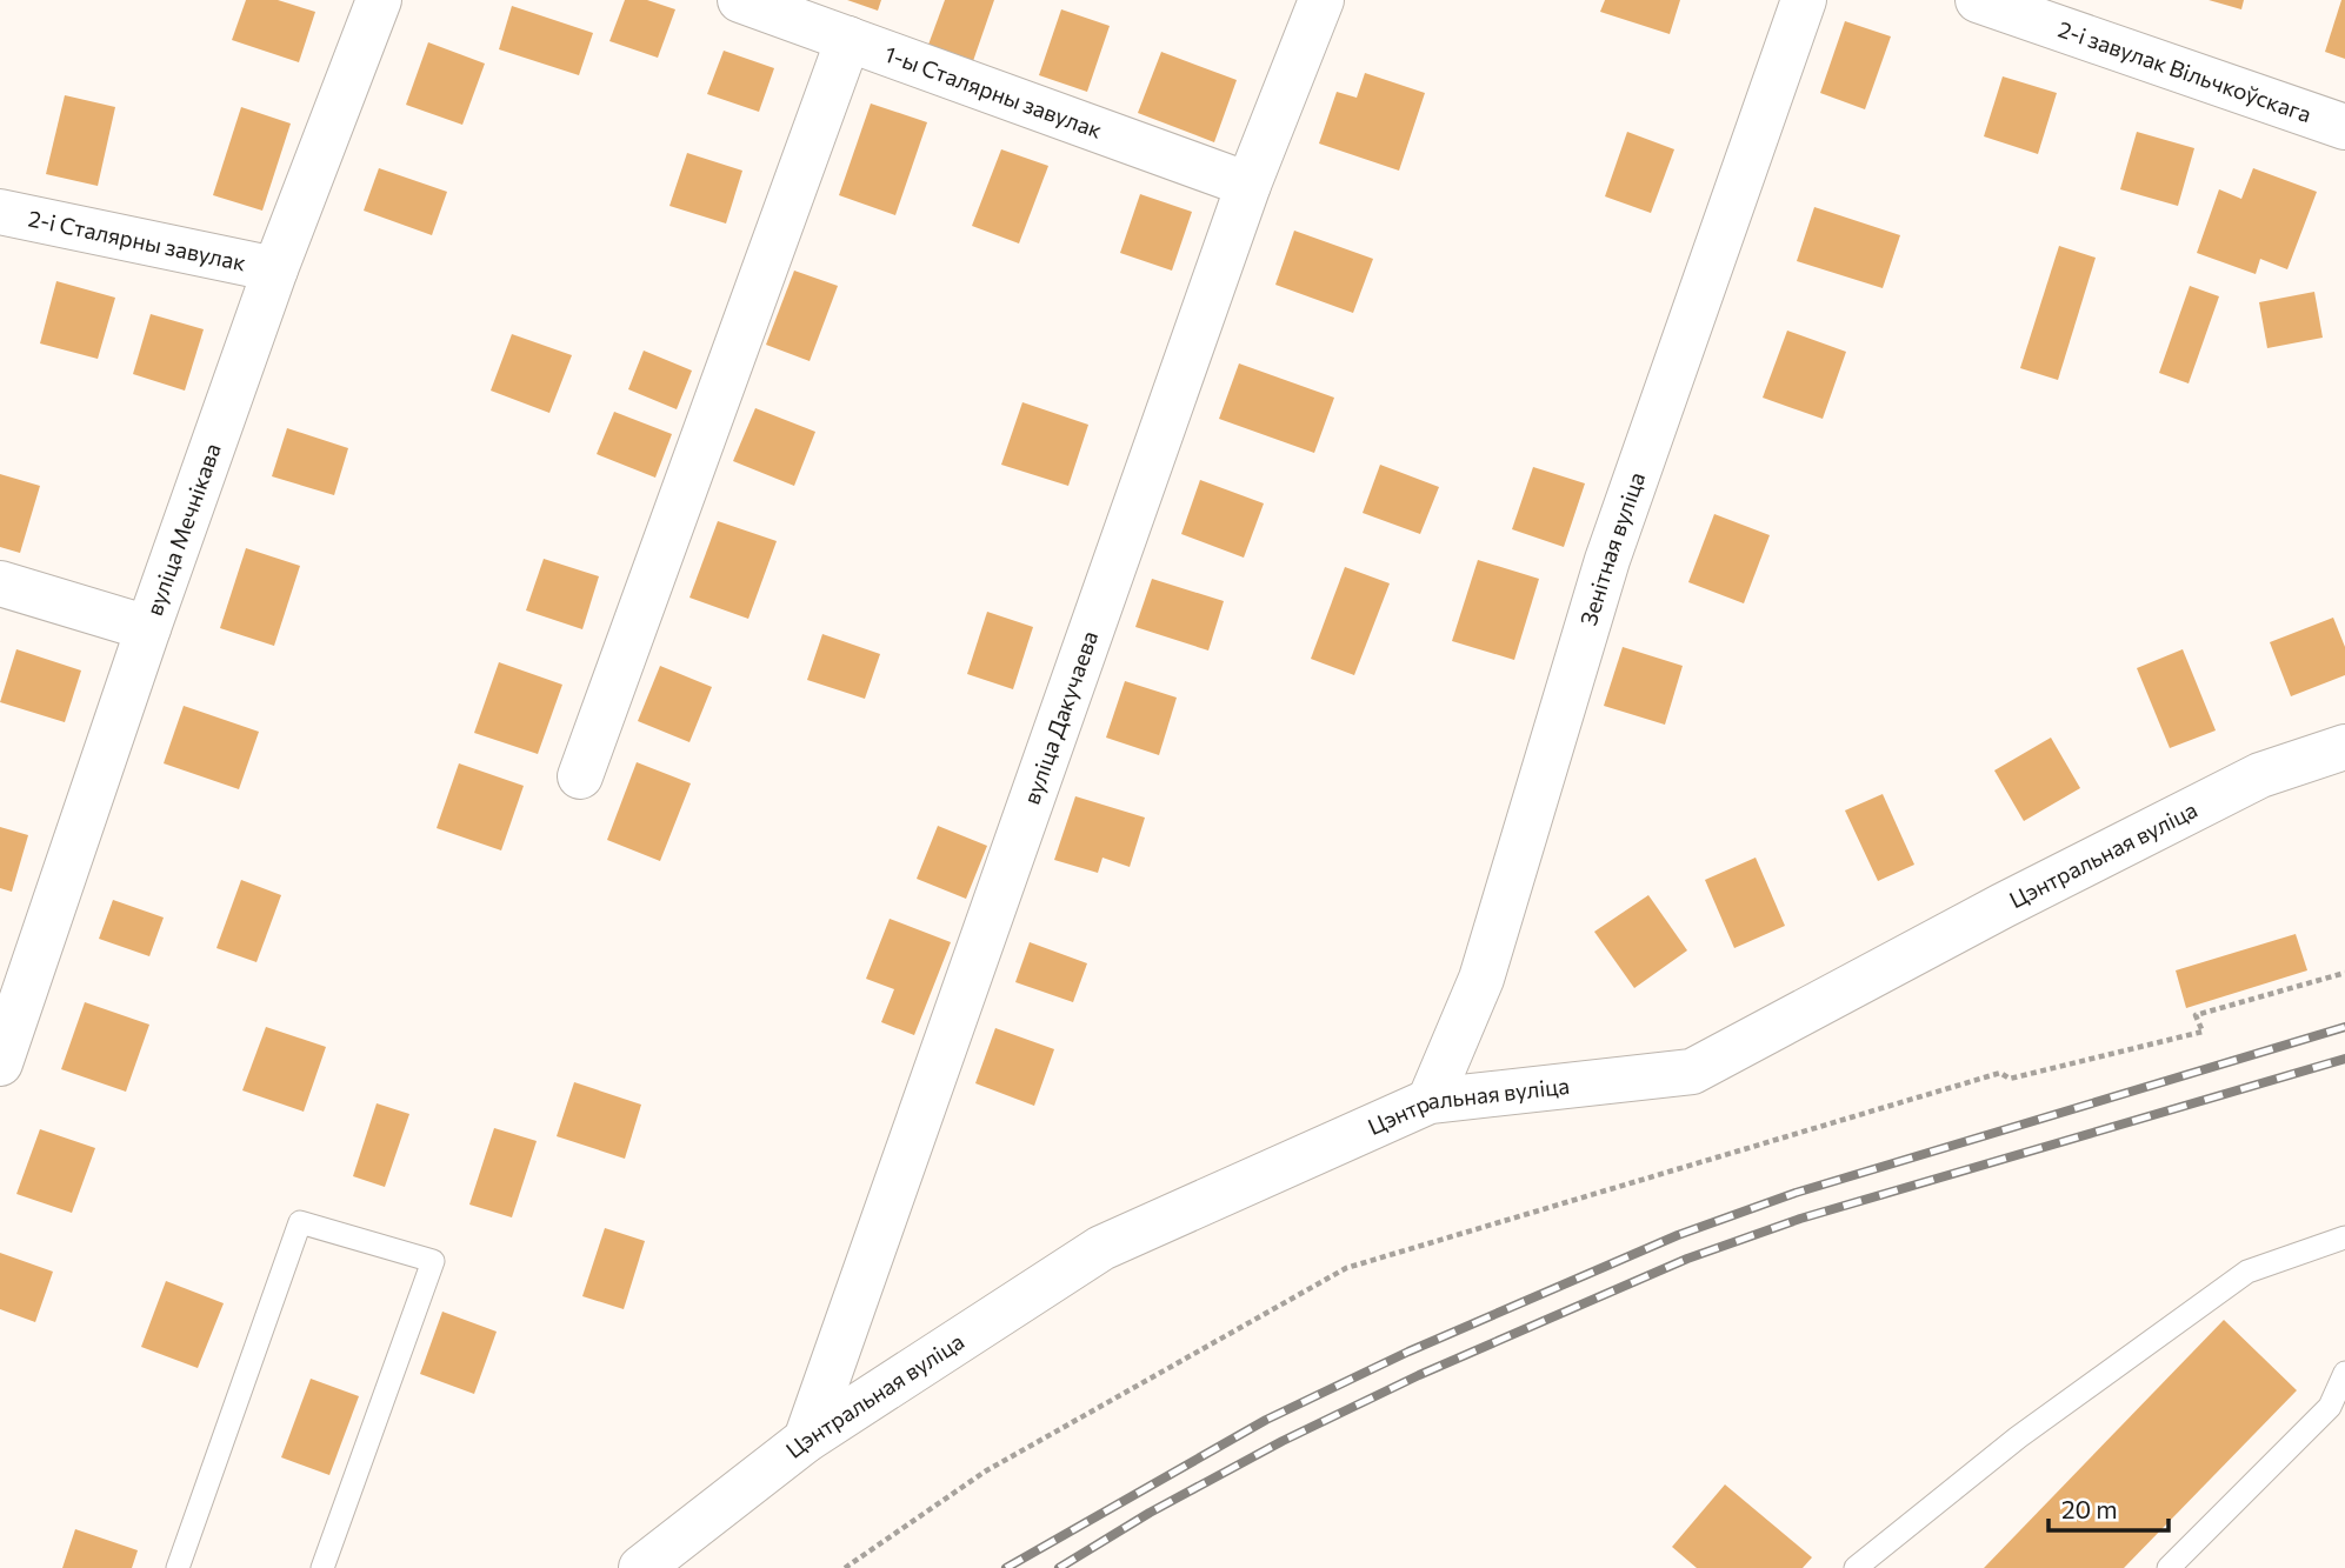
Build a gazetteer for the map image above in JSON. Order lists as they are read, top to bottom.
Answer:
{
  "streets": {
    "street": [
      "2-і завулак Вільчкоўскага",
      "1-ы Сталярны завулак",
      "2-і Сталярны завулак",
      "вуліца Мечнікава",
      "Зенітная вуліца",
      "вуліца Дакучаева",
      "Цэнтральная вуліца"
    ]
  },
  "crossings": [
    ["1-ы Сталярны завулак", "вуліца Дакучаева"],
    ["2-і Сталярны завулак", "вуліца Мечнікава"],
    ["Зенітная вуліца", "Цэнтральная вуліца"],
    ["вуліца Дакучаева", "Цэнтральная вуліца"]
  ],
  "scale_bar": "20 m"
}
